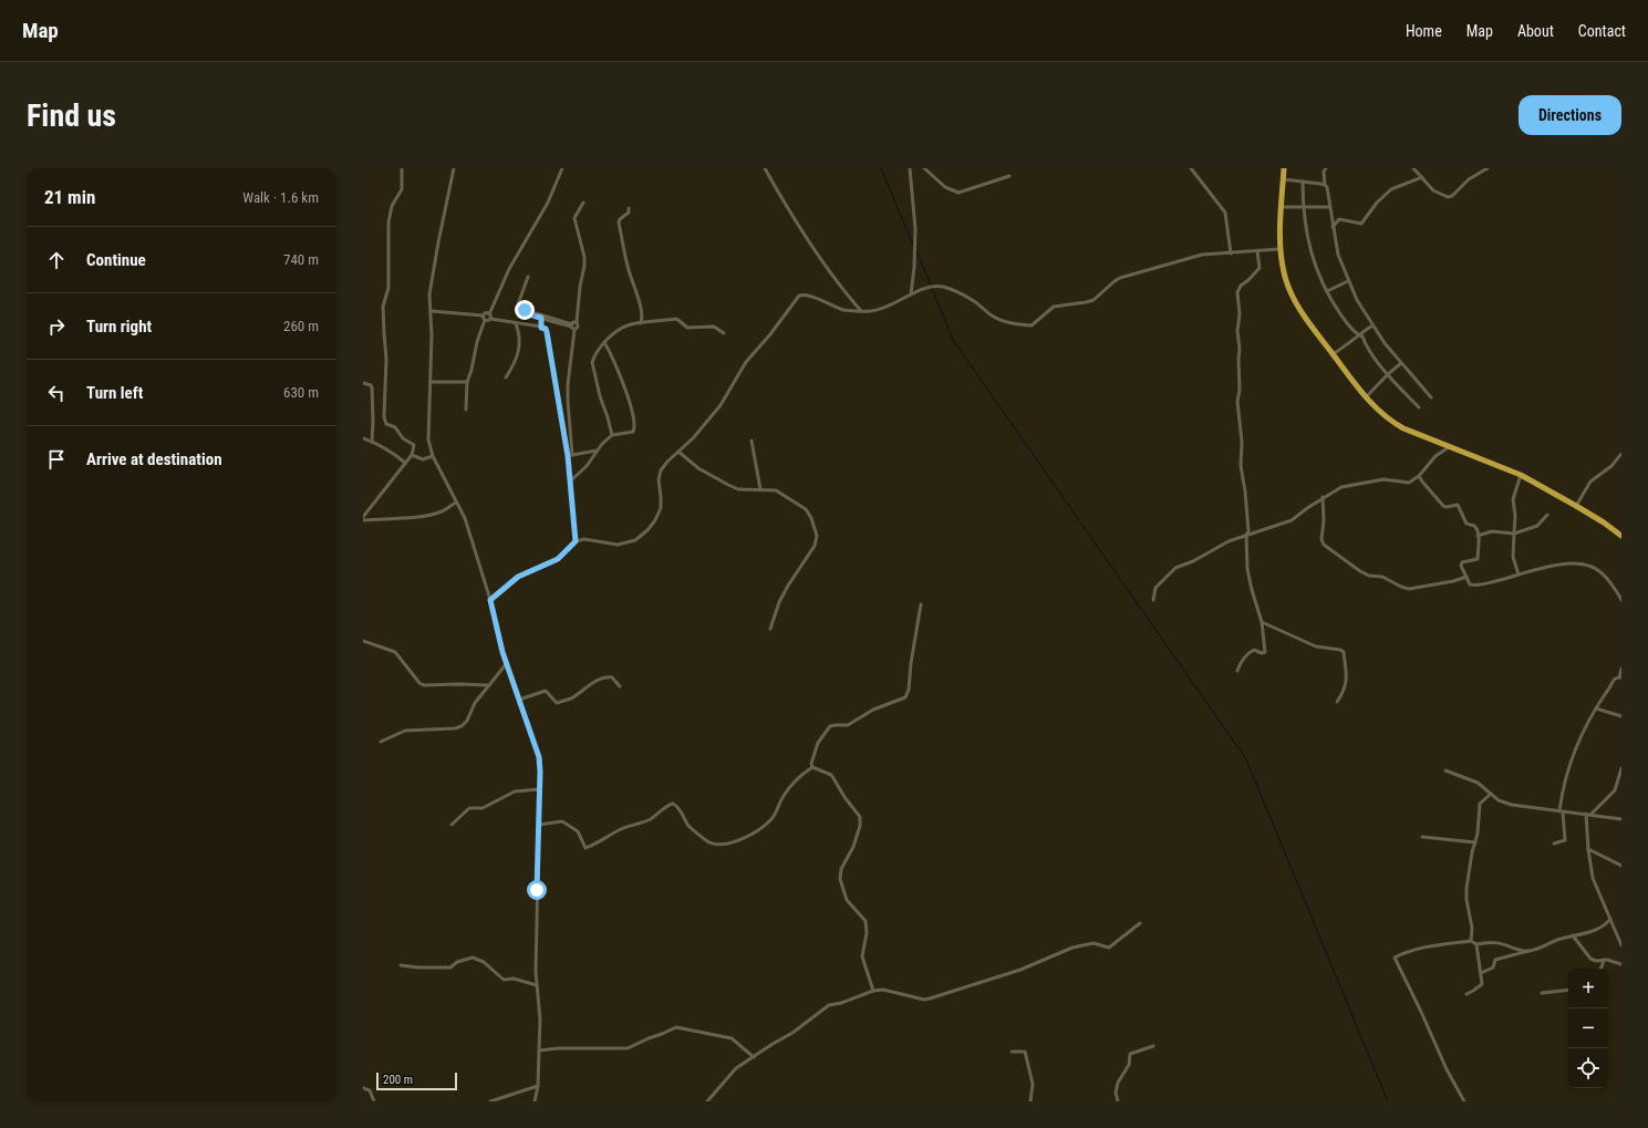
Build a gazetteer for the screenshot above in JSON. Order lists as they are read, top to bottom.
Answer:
{
  "scale_bar": "200 m",
  "page": {
    "header": "Map",
    "nav": [
      "Home",
      "Map",
      "About",
      "Contact"
    ],
    "buttons": "Directions",
    "title": "Find us",
    "heading": ["21 min", "Walk · 1.6 km"],
    "list": [
      ["Continue", "740 m"],
      ["Turn right", "260 m"],
      ["Turn left", "630 m"],
      "Arrive at destination"
    ],
    "map_buttons": ["+", "−"],
    "scale": "200 m"
  }
}
